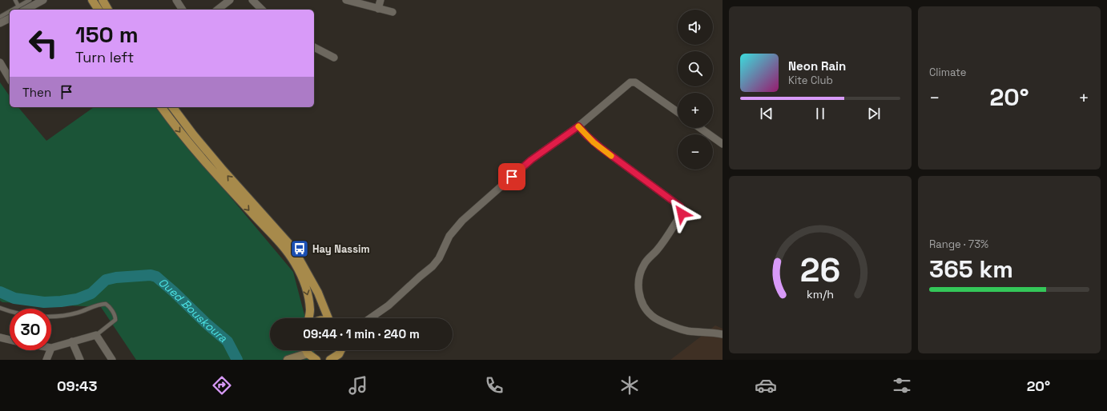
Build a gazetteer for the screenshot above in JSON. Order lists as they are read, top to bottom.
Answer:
{
  "water": ["Oued Bouskoura"],
  "places": {
    "bus stop": ["Hay Nassim"]
  },
  "page": {
    "tile": [
      "Climate",
      ["Range · 73%", "365 km"]
    ],
    "map_buttons": ["+", "−"],
    "turn": ["150 m", "Turn left"],
    "song": ["Neon Rain", "Kite Club"],
    "then": "Then",
    "heat": ["−", "20°", "+"],
    "limit": "30",
    "trip": "09:44 · 1 min · 240 m",
    "tabs": ["09:43", "20°"],
    "gauge": ["26", "km/h"]
  }
}
